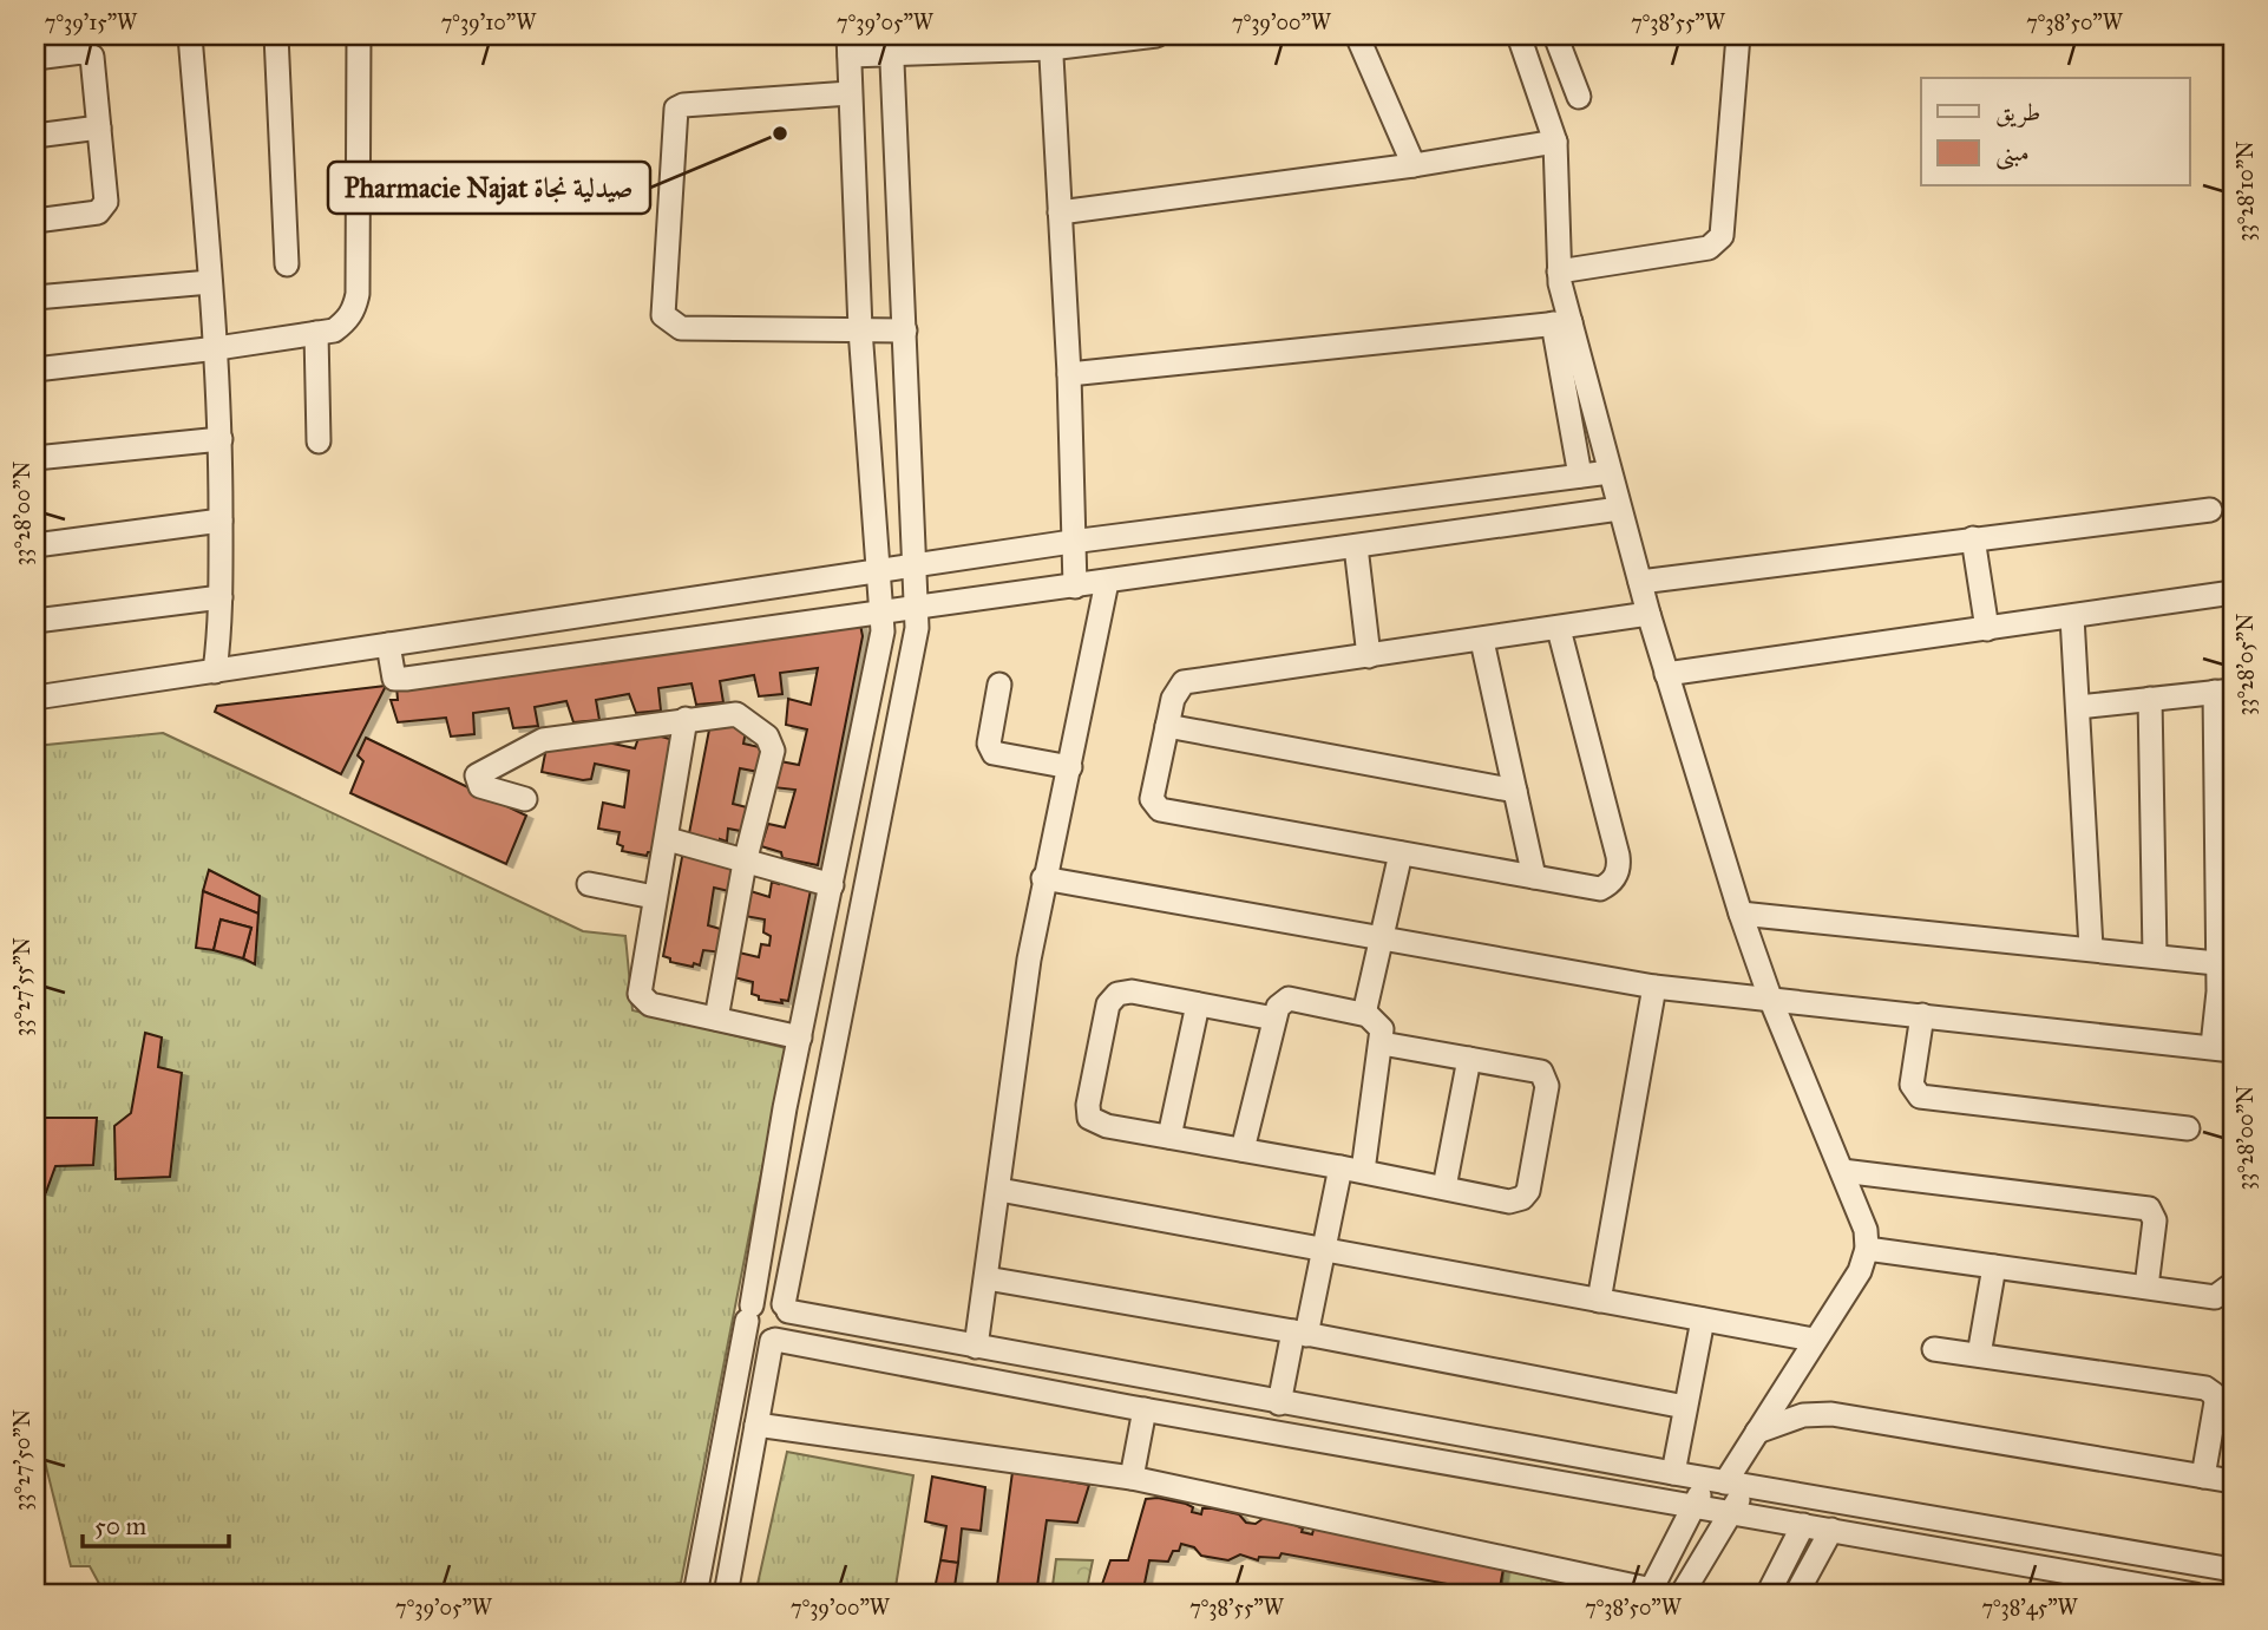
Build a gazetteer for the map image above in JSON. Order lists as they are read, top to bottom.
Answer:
{
  "places": ["Pharmacie Najat صيدلية نجاة"],
  "legend": ["طريق", "مبنى"],
  "scale_bar": "50 m",
  "coordinates": [
    "7°39'15\"W",
    "7°39'10\"W",
    "7°39'05\"W",
    "7°39'00\"W",
    "7°38'55\"W",
    "7°38'50\"W",
    "33°28'10\"N",
    "33°28'00\"N",
    "33°28'05\"N",
    "33°27'55\"N",
    "33°27'50\"N",
    "7°38'45\"W"
  ]
}
